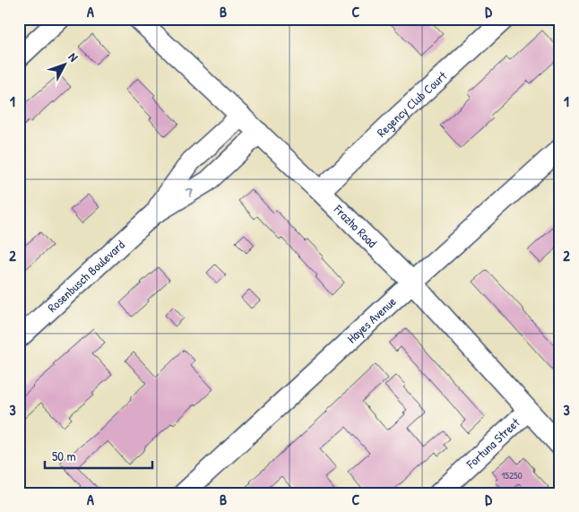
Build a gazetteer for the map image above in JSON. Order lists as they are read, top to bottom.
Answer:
{
  "streets": {
    "street": [
      "Regency Club Court",
      "Frazho Road",
      "Rosenbusch Boulevard",
      "Hayes Avenue",
      "Fortuna Street"
    ]
  },
  "crossings": [
    ["Regency Club Court", "Frazho Road"],
    ["Frazho Road", "Rosenbusch Boulevard"],
    ["Frazho Road", "Hayes Avenue"],
    ["Frazho Road", "Fortuna Street"]
  ],
  "house_numbers": ["15250"],
  "scale_bar": "50 m",
  "north": "top right",
  "grid": {
    "columns": [
      "A",
      "B",
      "C",
      "D"
    ],
    "rows": ["1", "2", "3"]
  }
}
